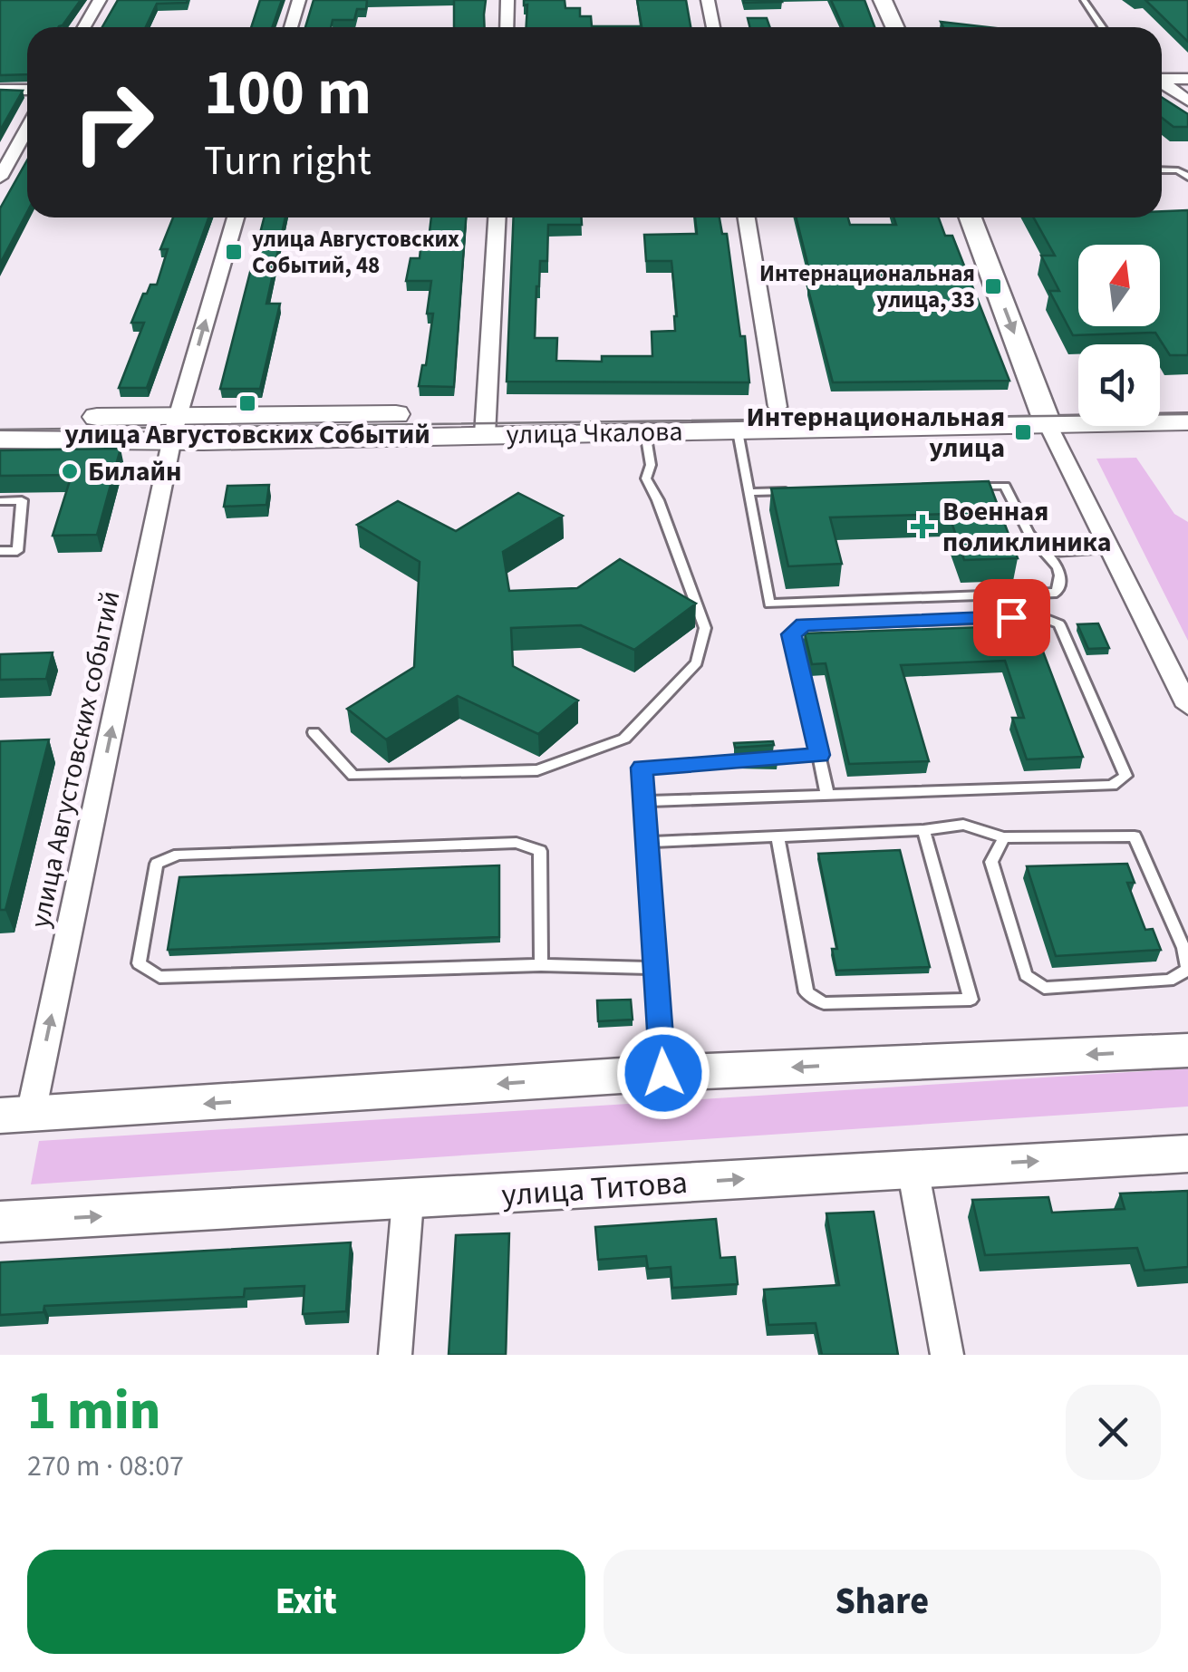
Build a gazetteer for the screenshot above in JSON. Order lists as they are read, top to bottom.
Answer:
{
  "streets": {
    "main road": ["улица Чкалова"],
    "street": ["улица Августовских событий", "улица Титова"]
  },
  "crossings": [
    ["улица Чкалова", "улица Августовских событий"]
  ],
  "one_way": ["улица Августовских событий"],
  "places": {
    "transit": [
      "улица Августовских Событий, 48",
      "Интернациональная улица, 33",
      "улица Августовских Событий",
      "Интернациональная улица"
    ],
    "other": ["Билайн"],
    "health": ["Военная поликлиника"]
  },
  "north": "top",
  "page": {
    "turn": ["100 m", "Turn right"],
    "heading": ["1 min", "270 m · 08:07"],
    "buttons": ["Exit", "Share"]
  }
}
